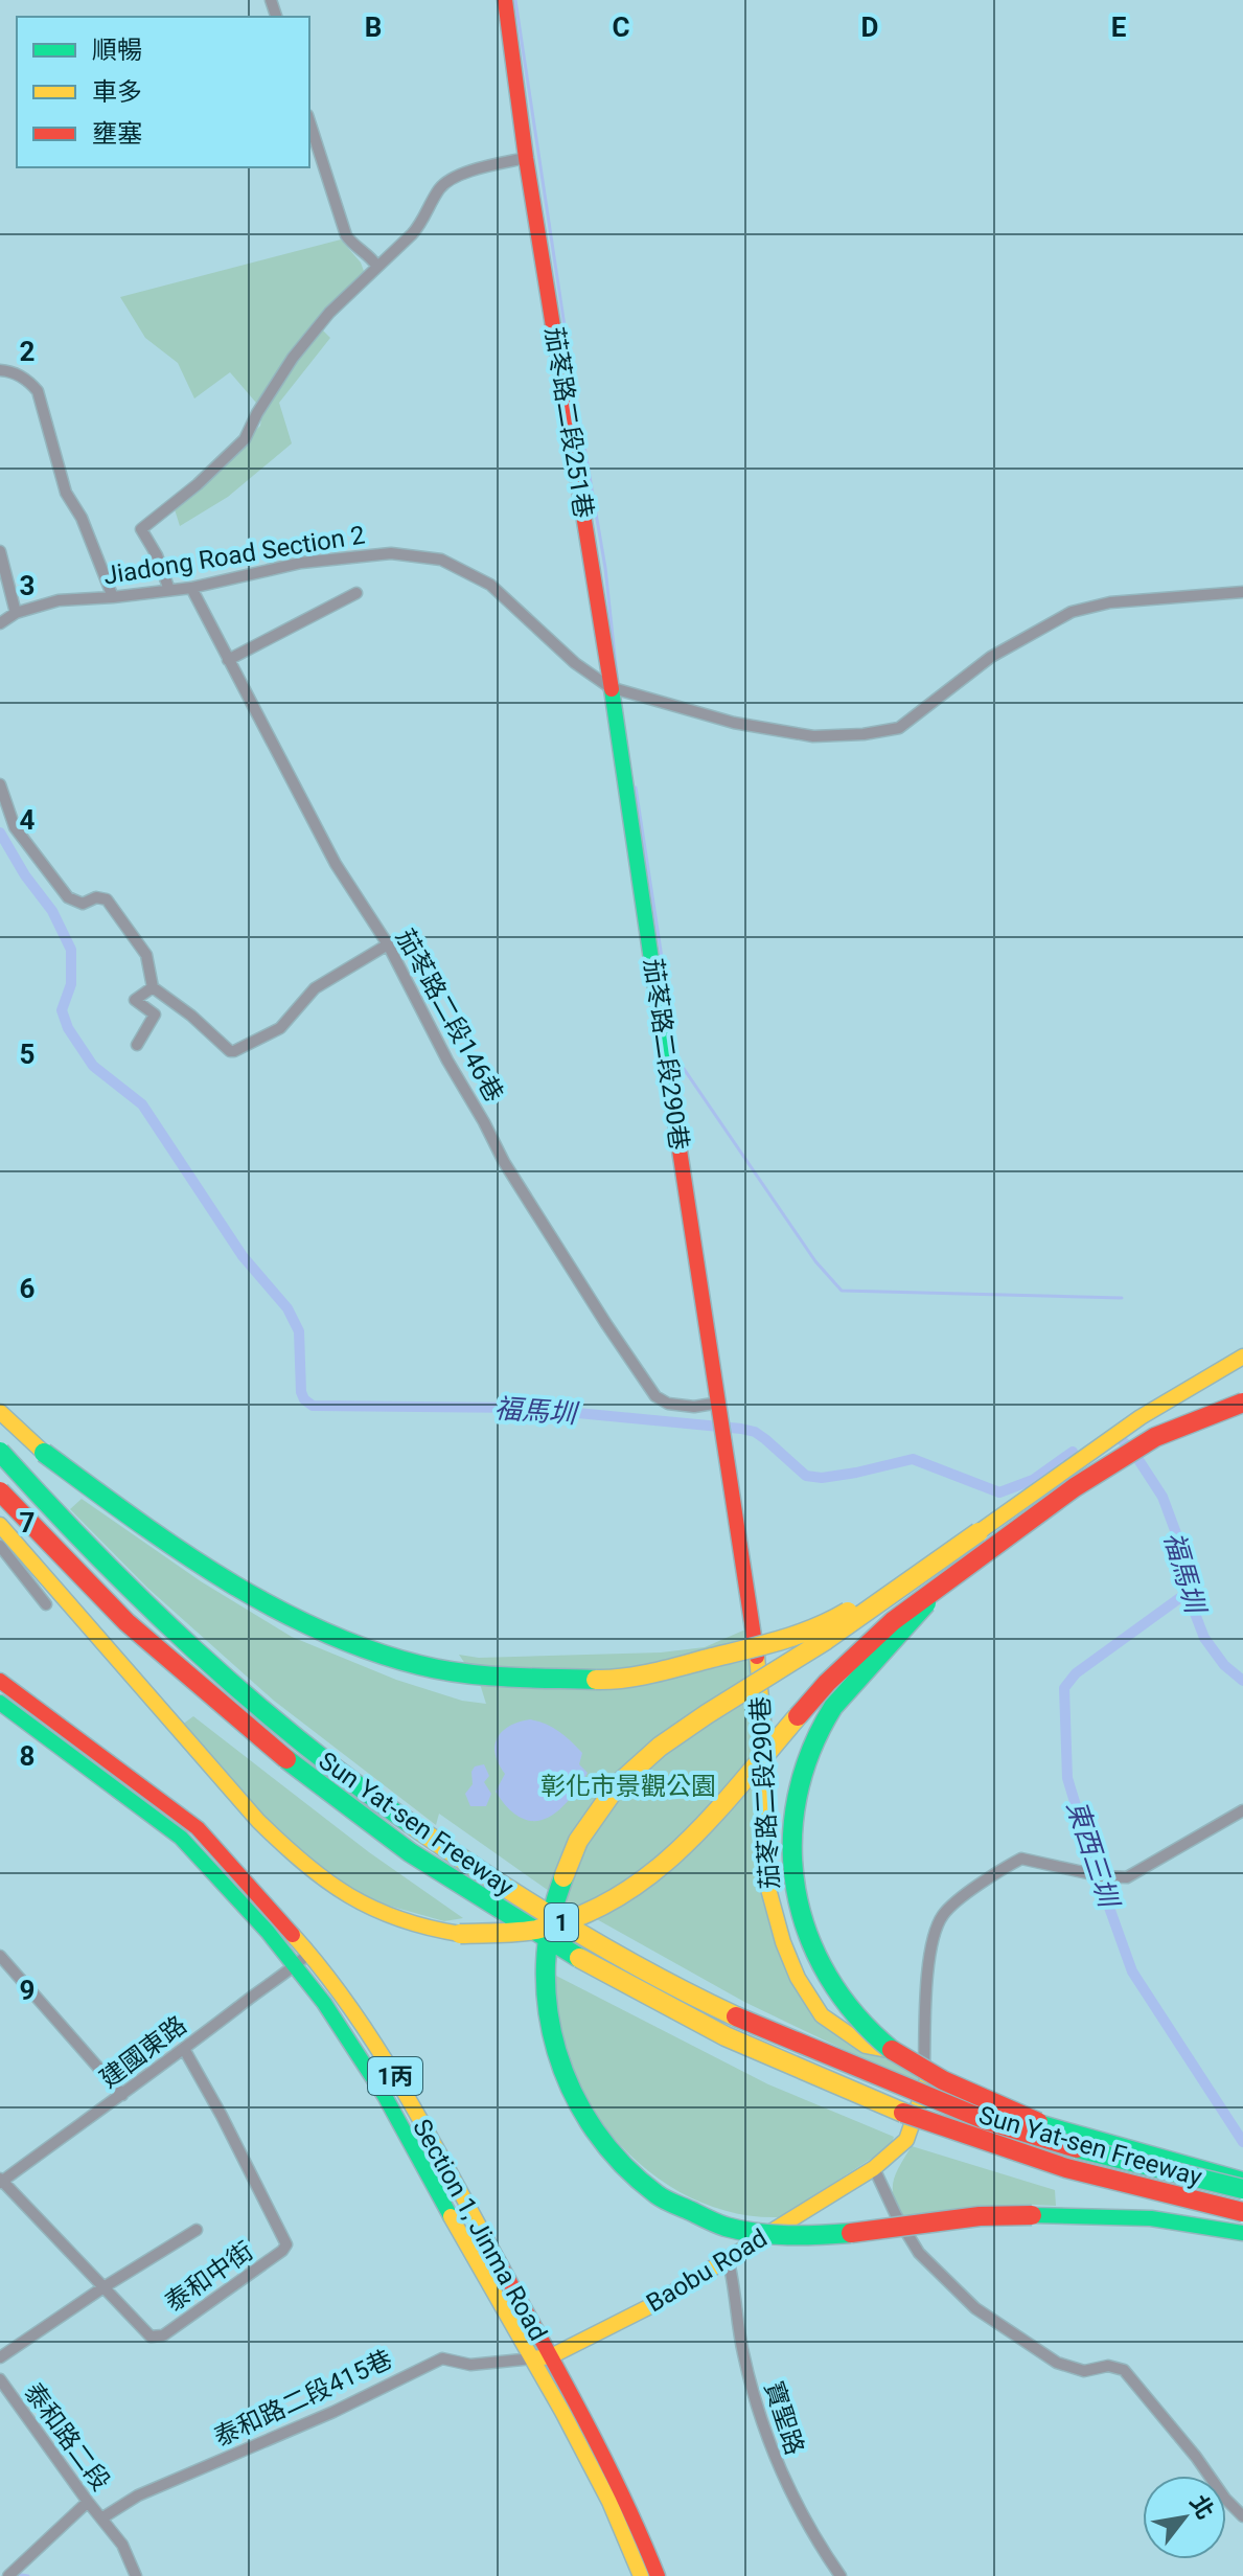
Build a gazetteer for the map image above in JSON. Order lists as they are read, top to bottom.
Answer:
{
  "streets": {
    "main road": [
      "茄苳路二段251巷",
      "茄苳路二段290巷",
      "Sun Yat-sen Freeway",
      "1",
      "1丙",
      "Section 1, Jinma Road",
      "Baobu Road"
    ],
    "street": [
      "Jiadong Road Section 2",
      "茄苳路二段146巷",
      "建國東路",
      "泰和中街",
      "泰和路二段415巷",
      "寶聖路",
      "泰和路二段"
    ]
  },
  "crossings": [
    ["茄苳路二段251巷", "Jiadong Road Section 2"],
    ["茄苳路二段251巷", "茄苳路二段290巷"],
    ["Jiadong Road Section 2", "茄苳路二段146巷"],
    ["Jiadong Road Section 2", "茄苳路二段290巷"],
    ["茄苳路二段146巷", "茄苳路二段290巷"],
    ["茄苳路二段290巷", "Baobu Road"],
    ["建國東路", "Section 1, Jinma Road"],
    ["建國東路", "泰和中街"],
    ["Section 1, Jinma Road", "Baobu Road"],
    ["Section 1, Jinma Road", "泰和路二段415巷"],
    ["Baobu Road", "泰和路二段415巷"],
    ["Baobu Road", "寶聖路"],
    ["泰和路二段415巷", "泰和路二段"]
  ],
  "water": ["福馬圳", "東西三圳"],
  "parks": ["彰化市景觀公園"],
  "legend": ["順暢", "車多", "壅塞"],
  "north": "top right",
  "grid": {
    "columns": [
      "B",
      "C",
      "D",
      "E"
    ],
    "rows": [
      "2",
      "3",
      "4",
      "5",
      "6",
      "7",
      "8",
      "9"
    ]
  }
}
